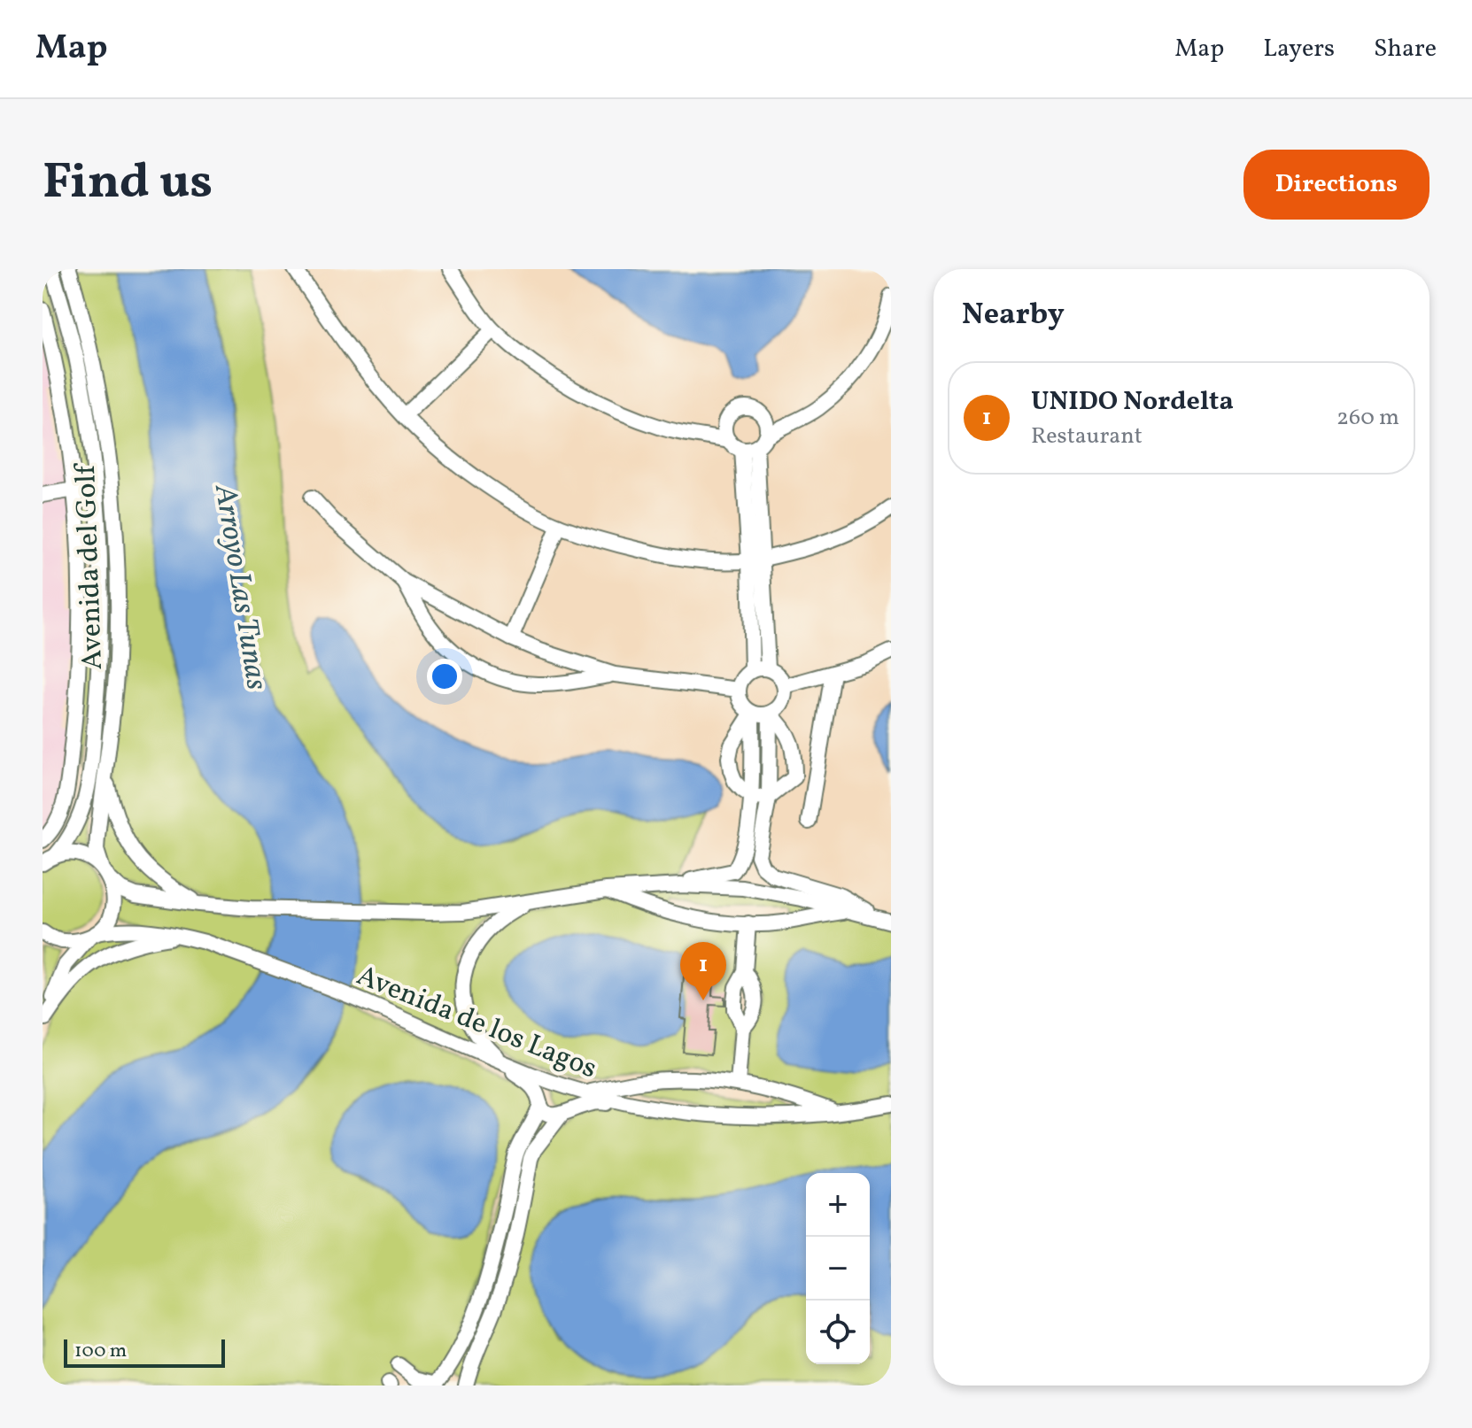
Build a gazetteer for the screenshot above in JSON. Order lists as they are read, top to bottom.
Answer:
{
  "streets": {
    "street": ["Avenida del Golf", "Avenida de los Lagos"]
  },
  "water": ["Arroyo Las Tunas"],
  "scale_bar": "100 m",
  "page": {
    "header": "Map",
    "nav": ["Map", "Layers", "Share"],
    "title": "Find us",
    "buttons": "Directions",
    "heading": "Nearby",
    "list": [
      {
        "mark": "1",
        "name": "UNIDO Nordelta",
        "note": "Restaurant",
        "value": "260 m"
      }
    ],
    "pins": "1",
    "map_buttons": ["+", "−"],
    "scale": "100 m"
  }
}
